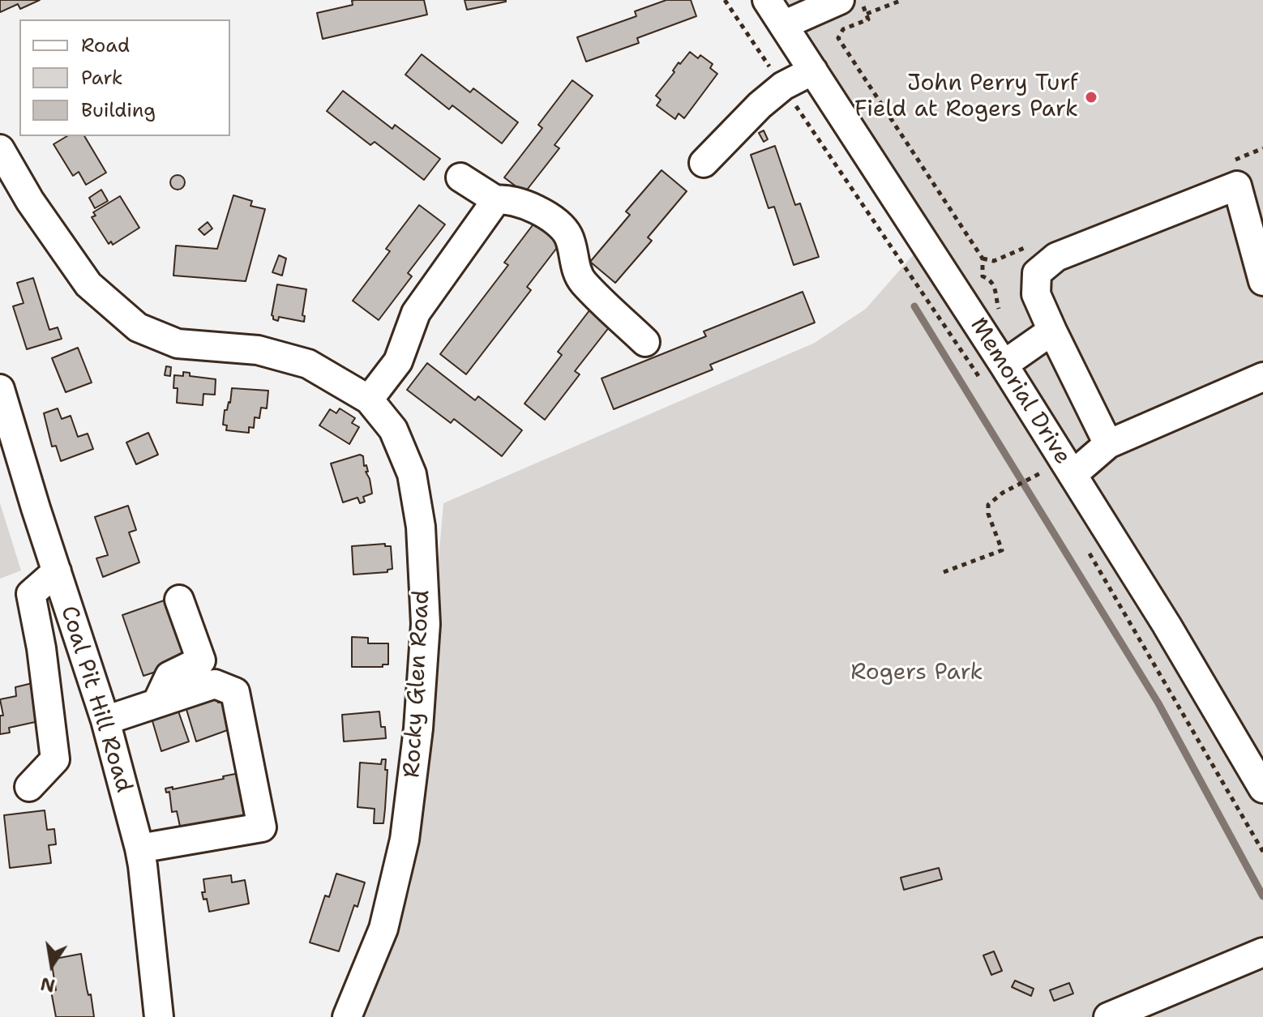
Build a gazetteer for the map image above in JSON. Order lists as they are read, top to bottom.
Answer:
{
  "streets": {
    "street": ["Memorial Drive", "Rocky Glen Road", "Coal Pit Hill Road"]
  },
  "parks": ["Rogers Park"],
  "places": ["John Perry Turf Field at Rogers Park"],
  "legend": ["Road", "Park", "Building"],
  "north": "bottom"
}
